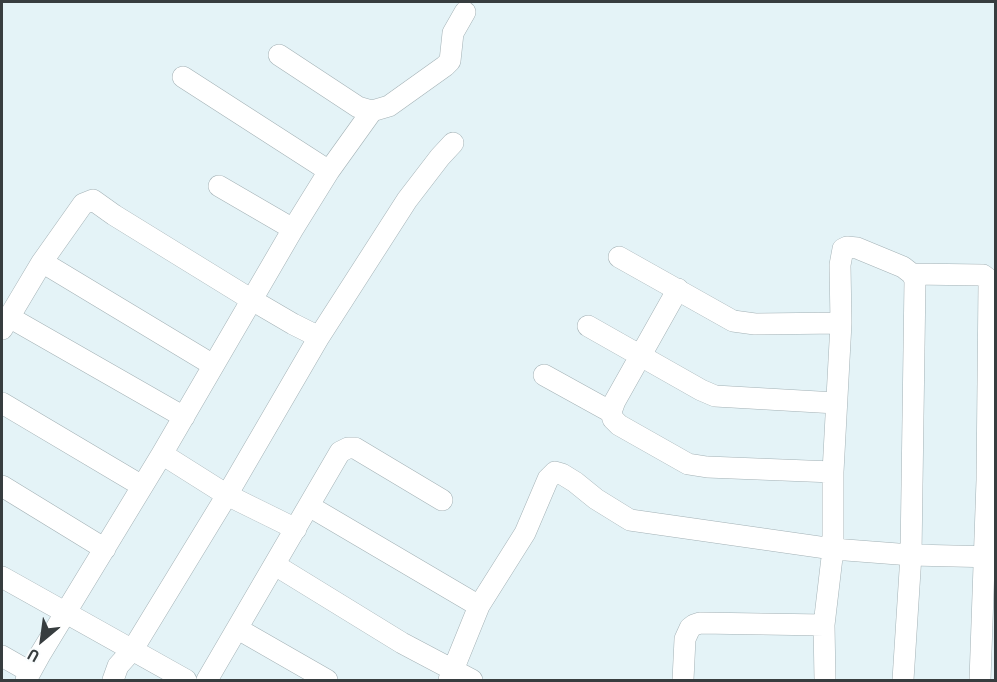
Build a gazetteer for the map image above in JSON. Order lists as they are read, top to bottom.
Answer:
{
  "north": "bottom left"
}
